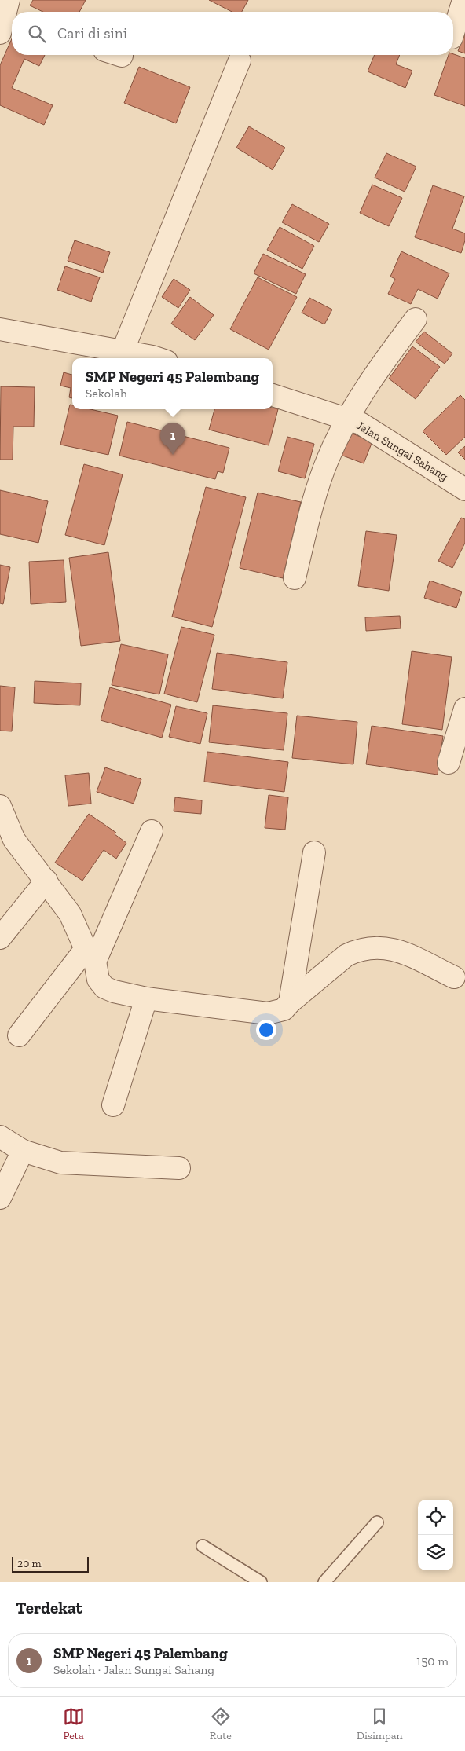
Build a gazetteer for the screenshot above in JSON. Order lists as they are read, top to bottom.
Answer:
{
  "streets": {
    "street": ["Jalan Sungai Sahang"]
  },
  "scale_bar": "20 m",
  "page": {
    "search": "Cari di sini",
    "popup": ["SMP Negeri 45 Palembang", "Sekolah"],
    "pins": "1",
    "scale": "20 m",
    "heading": "Terdekat",
    "list": [
      {
        "mark": "1",
        "name": "SMP Negeri 45 Palembang",
        "note": "Sekolah · Jalan Sungai Sahang",
        "value": "150 m"
      }
    ],
    "nav": ["Peta", "Rute", "Disimpan"]
  }
}
